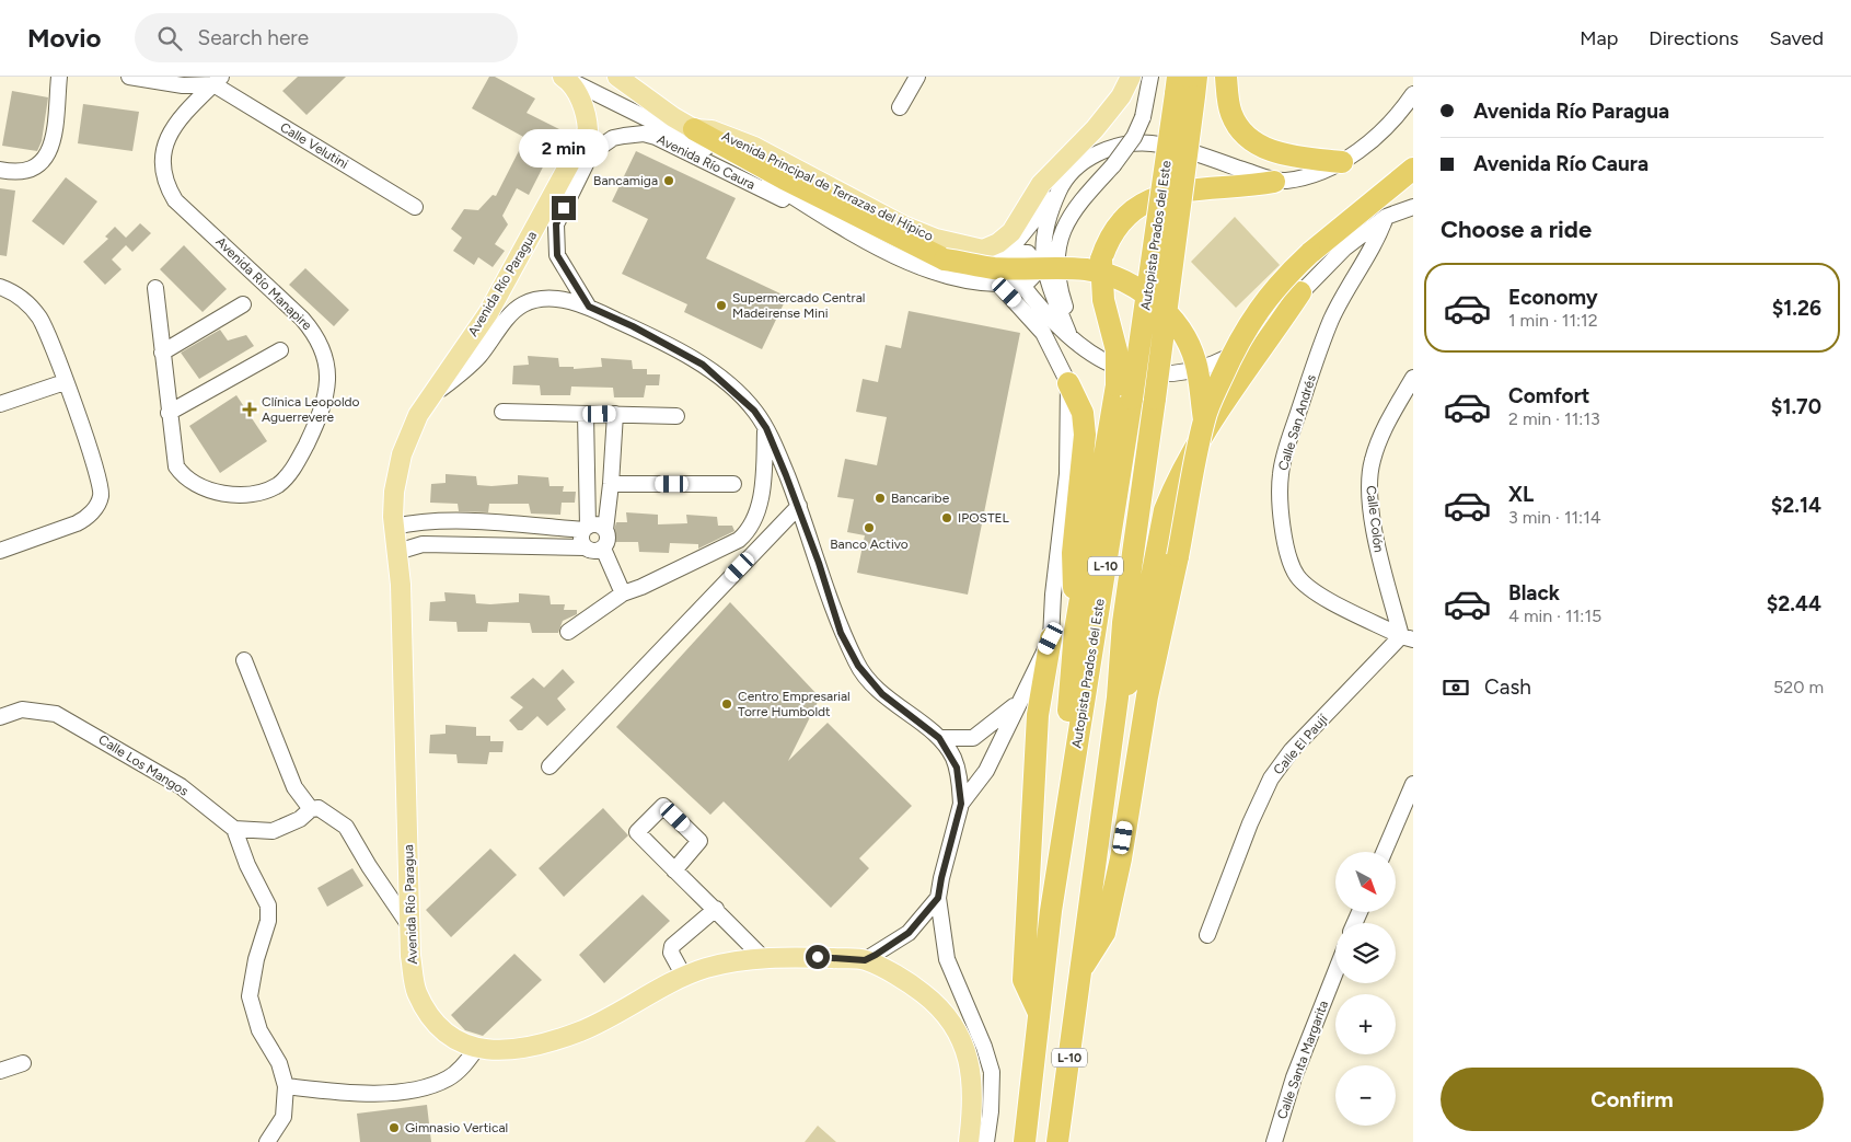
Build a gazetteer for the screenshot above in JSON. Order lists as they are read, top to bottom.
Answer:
{
  "streets": {
    "highway": ["Autopista Prados del Este", "L-10"],
    "main road": ["Avenida Río Paragua"],
    "street": [
      "Calle Velutini",
      "Avenida Río Caura",
      "Avenida Principal de Terrazas del Hípico",
      "Avenida Río Manapire",
      "Calle San Andrés",
      "Calle Colón",
      "Calle El Paují",
      "Calle Los Mangos",
      "Calle Santa Margarita"
    ]
  },
  "crossings": [
    ["Calle Velutini", "Avenida Río Manapire"],
    ["Avenida Río Caura", "Avenida Principal de Terrazas del Hípico"],
    ["Avenida Río Caura", "Avenida Río Paragua"],
    ["Avenida Principal de Terrazas del Hípico", "Avenida Río Paragua"],
    ["Calle San Andrés", "Calle Colón"],
    ["Calle San Andrés", "Calle El Paují"],
    ["Calle Colón", "Calle El Paují"]
  ],
  "places": {
    "other": [
      "Bancamiga",
      "Supermercado Central Madeirense Mini",
      "Bancaribe",
      "IPOSTEL",
      "Banco Activo",
      "Centro Empresarial Torre Humboldt",
      "Gimnasio Vertical"
    ],
    "health": ["Clínica Leopoldo Aguerrevere"]
  },
  "north": "bottom right",
  "page": {
    "header": "Movio",
    "search": "Search here",
    "nav": ["Map", "Directions", "Saved"],
    "banner": ["Avenida Río Paragua", "Avenida Río Caura"],
    "bubble": "2 min",
    "heading": "Choose a ride",
    "list": [
      {
        "name": "Economy",
        "note": "1 min · 11:12",
        "value": "$1.26"
      },
      {
        "name": "Comfort",
        "note": "2 min · 11:13",
        "value": "$1.70"
      },
      {
        "name": "XL",
        "note": "3 min · 11:14",
        "value": "$2.14"
      },
      {
        "name": "Black",
        "note": "4 min · 11:15",
        "value": "$2.44"
      }
    ],
    "pay": ["Cash", "520 m"],
    "map_buttons": ["+", "−"],
    "buttons": "Confirm"
  }
}
